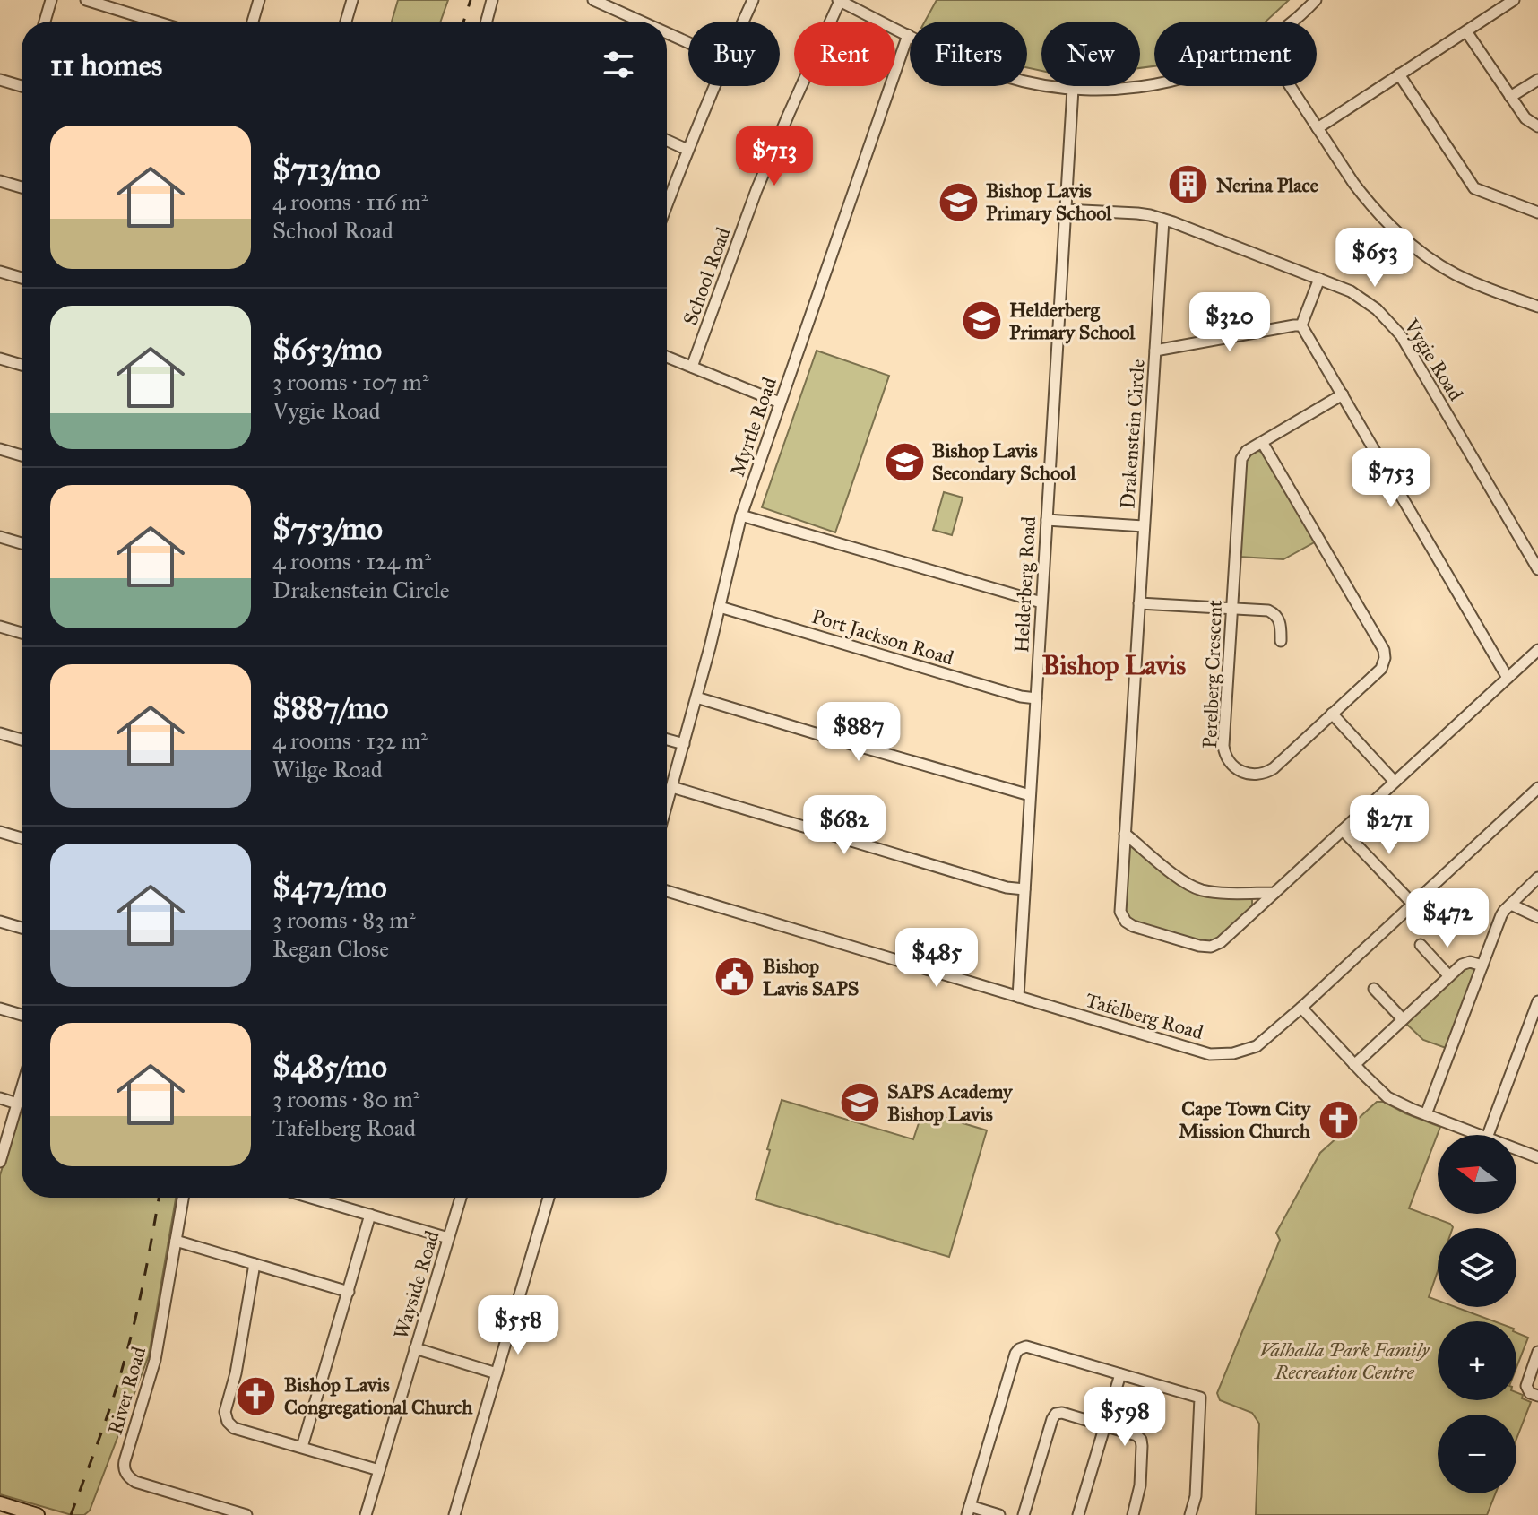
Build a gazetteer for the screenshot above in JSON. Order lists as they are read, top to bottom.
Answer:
{
  "streets": {
    "street": [
      "School Road",
      "Vygie Road",
      "Myrtle Road",
      "Drakenstein Circle",
      "Helderberg Road",
      "Port Jackson Road",
      "Perelberg Crescent",
      "Tafelberg Road",
      "Wayside Road",
      "River Road"
    ]
  },
  "crossings": [
    ["Vygie Road", "Helderberg Road"],
    ["Myrtle Road", "Port Jackson Road"],
    ["Helderberg Road", "Port Jackson Road"],
    ["Helderberg Road", "Tafelberg Road"]
  ],
  "districts": ["Bishop Lavis"],
  "parks": ["Valhalla Park Family Recreation Centre"],
  "places": {
    "building": ["Nerina Place"],
    "school or university": [
      "Bishop Lavis Primary School",
      "Helderberg Primary School",
      "Bishop Lavis Secondary School",
      "SAPS Academy Bishop Lavis"
    ],
    "public building": ["Bishop Lavis SAPS"],
    "church": ["Cape Town City Mission Church", "Bishop Lavis Congregational Church"]
  },
  "north": "left",
  "page": {
    "chip": [
      "Buy",
      "Rent",
      "Filters",
      "New",
      "Apartment"
    ],
    "heading": "11 homes",
    "list": [
      {
        "name": "$713/mo",
        "note": "4 rooms · 116 m² · School Road"
      },
      {
        "name": "$653/mo",
        "note": "3 rooms · 107 m² · Vygie Road"
      },
      {
        "name": "$753/mo",
        "note": "4 rooms · 124 m² · Drakenstein Circle"
      },
      {
        "name": "$887/mo",
        "note": "4 rooms · 132 m² · Wilge Road"
      },
      {
        "name": "$472/mo",
        "note": "3 rooms · 83 m² · Regan Close"
      },
      {
        "name": "$485/mo",
        "note": "3 rooms · 80 m² · Tafelberg Road"
      }
    ],
    "price": [
      "$713",
      "$653",
      "$320",
      "$753",
      "$887",
      "$682",
      "$271",
      "$472",
      "$485",
      "$558",
      "$598"
    ],
    "map_buttons": ["+", "−"]
  }
}
